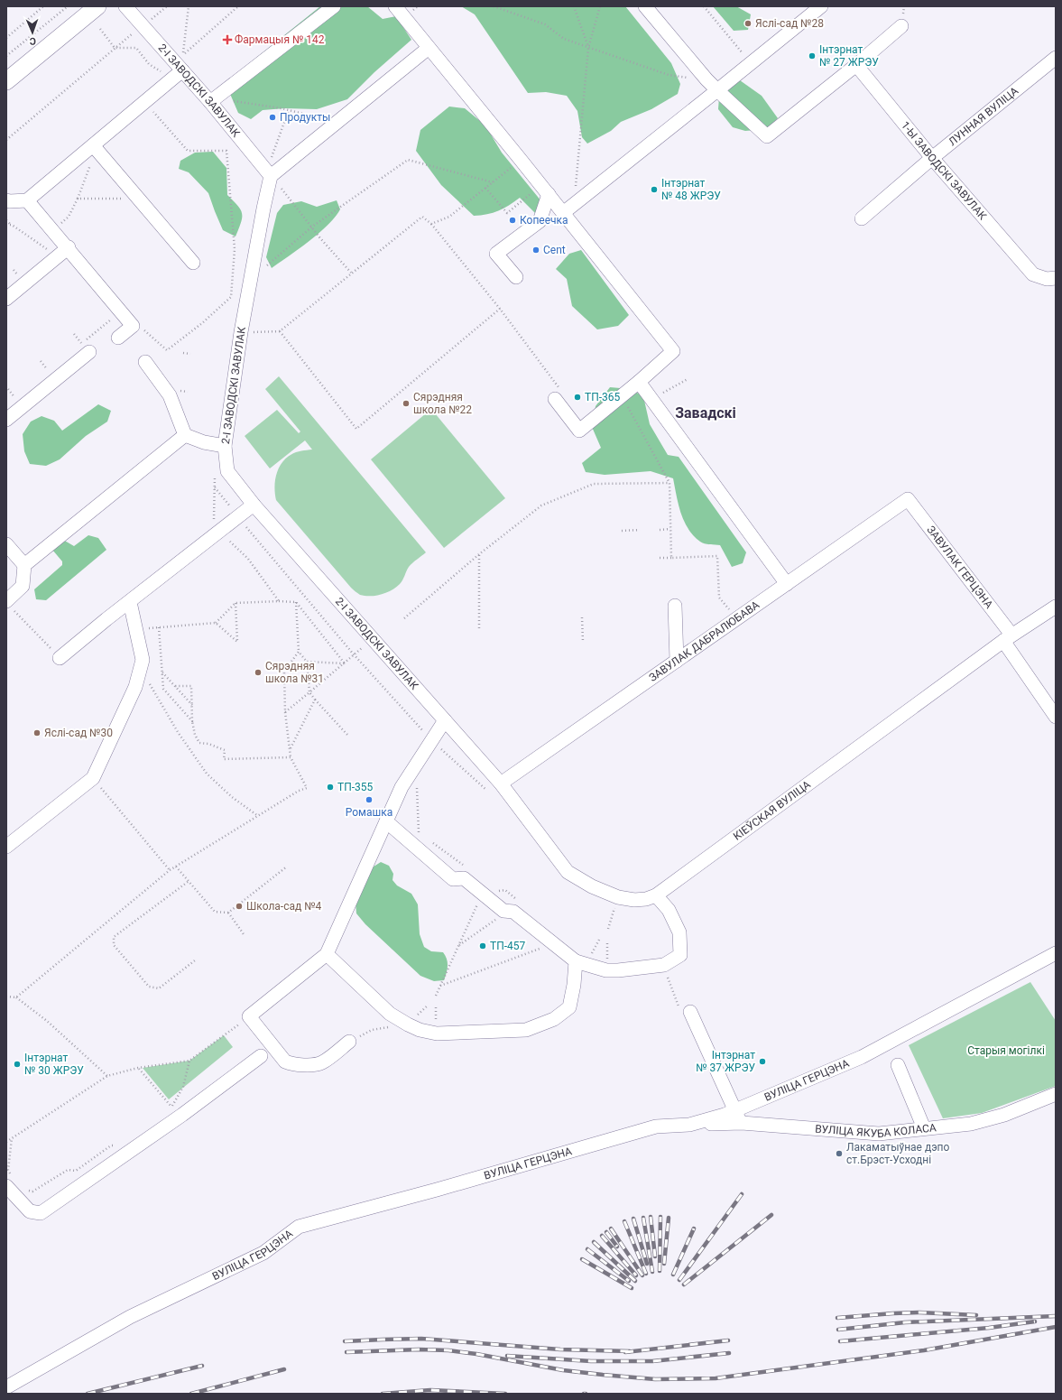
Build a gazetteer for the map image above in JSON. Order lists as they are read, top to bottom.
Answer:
{
  "streets": {
    "street": [
      "2-І ЗАВОДСКІ ЗАВУЛАК",
      "ЛУННАЯ ВУЛІЦА",
      "1-Ы ЗАВОДСКІ ЗАВУЛАК",
      "ЗАВУЛАК ГЕРЦЭНА",
      "ЗАВУЛАК ДАБРАЛЮБАВА",
      "КІЕЎСКАЯ ВУЛІЦА",
      "ВУЛІЦА ГЕРЦЭНА",
      "ВУЛІЦА ЯКУБА КОЛАСА"
    ]
  },
  "crossings": [
    ["2-І ЗАВОДСКІ ЗАВУЛАК", "ЗАВУЛАК ДАБРАЛЮБАВА"],
    ["2-І ЗАВОДСКІ ЗАВУЛАК", "КІЕЎСКАЯ ВУЛІЦА"],
    ["ЛУННАЯ ВУЛІЦА", "1-Ы ЗАВОДСКІ ЗАВУЛАК"],
    ["ЗАВУЛАК ГЕРЦЭНА", "ЗАВУЛАК ДАБРАЛЮБАВА"],
    ["ЗАВУЛАК ГЕРЦЭНА", "КІЕЎСКАЯ ВУЛІЦА"],
    ["ЗАВУЛАК ДАБРАЛЮБАВА", "КІЕЎСКАЯ ВУЛІЦА"],
    ["ВУЛІЦА ГЕРЦЭНА", "ВУЛІЦА ЯКУБА КОЛАСА"]
  ],
  "districts": ["Завадскі"],
  "parks": ["Старыя могілкі"],
  "places": {
    "other": [
      "Яслі-сад №28",
      "Інтэрнат № 27 ЖРЭУ",
      "Продукты",
      "Інтэрнат № 48 ЖРЭУ",
      "Копеечка",
      "Cent",
      "ТП-365",
      "Сярэдняя школа №22",
      "Сярэдняя школа №31",
      "Яслі-сад №30",
      "ТП-355",
      "Ромашка",
      "Школа-сад №4",
      "ТП-457",
      "Інтэрнат № 37 ЖРЭУ",
      "Інтэрнат № 30 ЖРЭУ",
      "Лакаматыўнае дэпо ст.Брэст-Усходні"
    ],
    "health": ["Фармацыя № 142"]
  },
  "north": "bottom"
}
